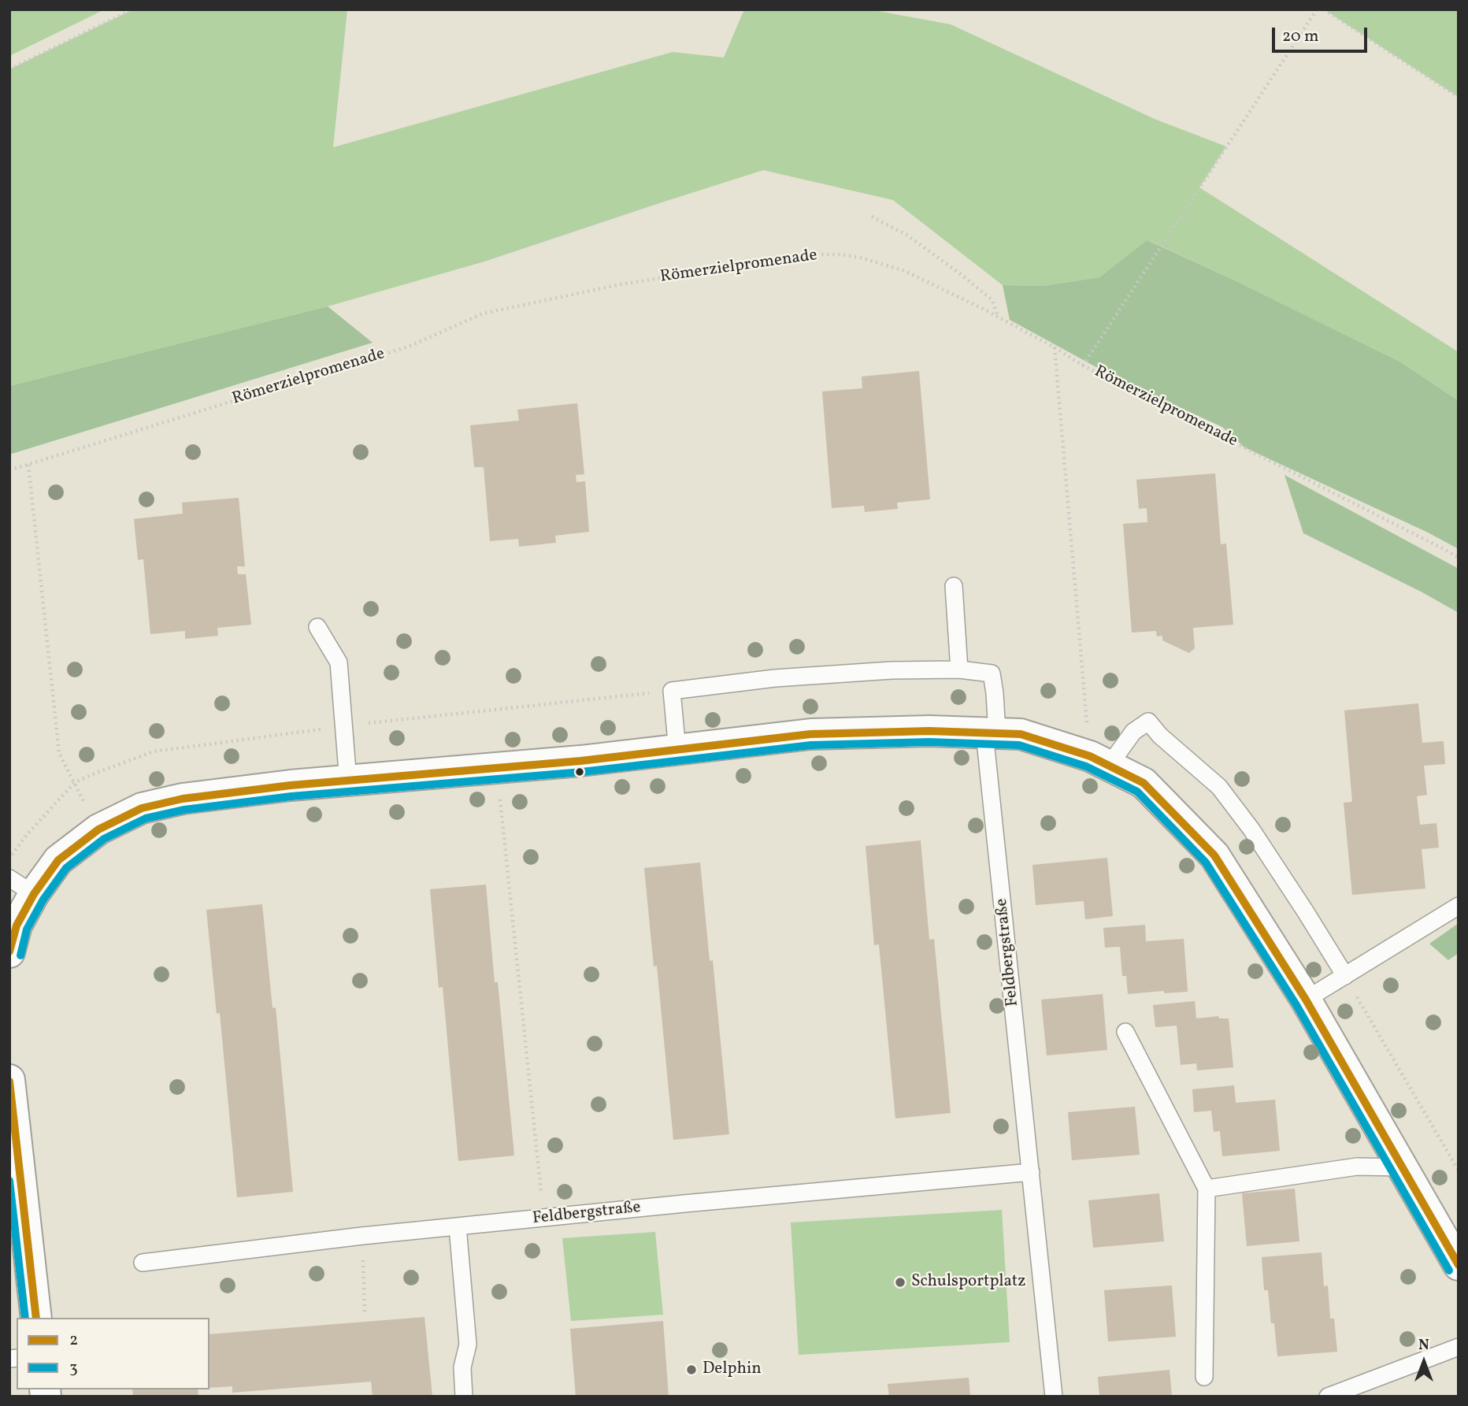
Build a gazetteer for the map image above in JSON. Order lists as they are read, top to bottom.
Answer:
{
  "streets": {
    "lane": ["Feldbergstraße"],
    "path": ["Römerzielpromenade"]
  },
  "places": ["Schulsportplatz", "Delphin"],
  "lines": ["transit line 2", "transit line 3"],
  "legend": ["2", "3"],
  "scale_bar": "20 m",
  "north": "top"
}
